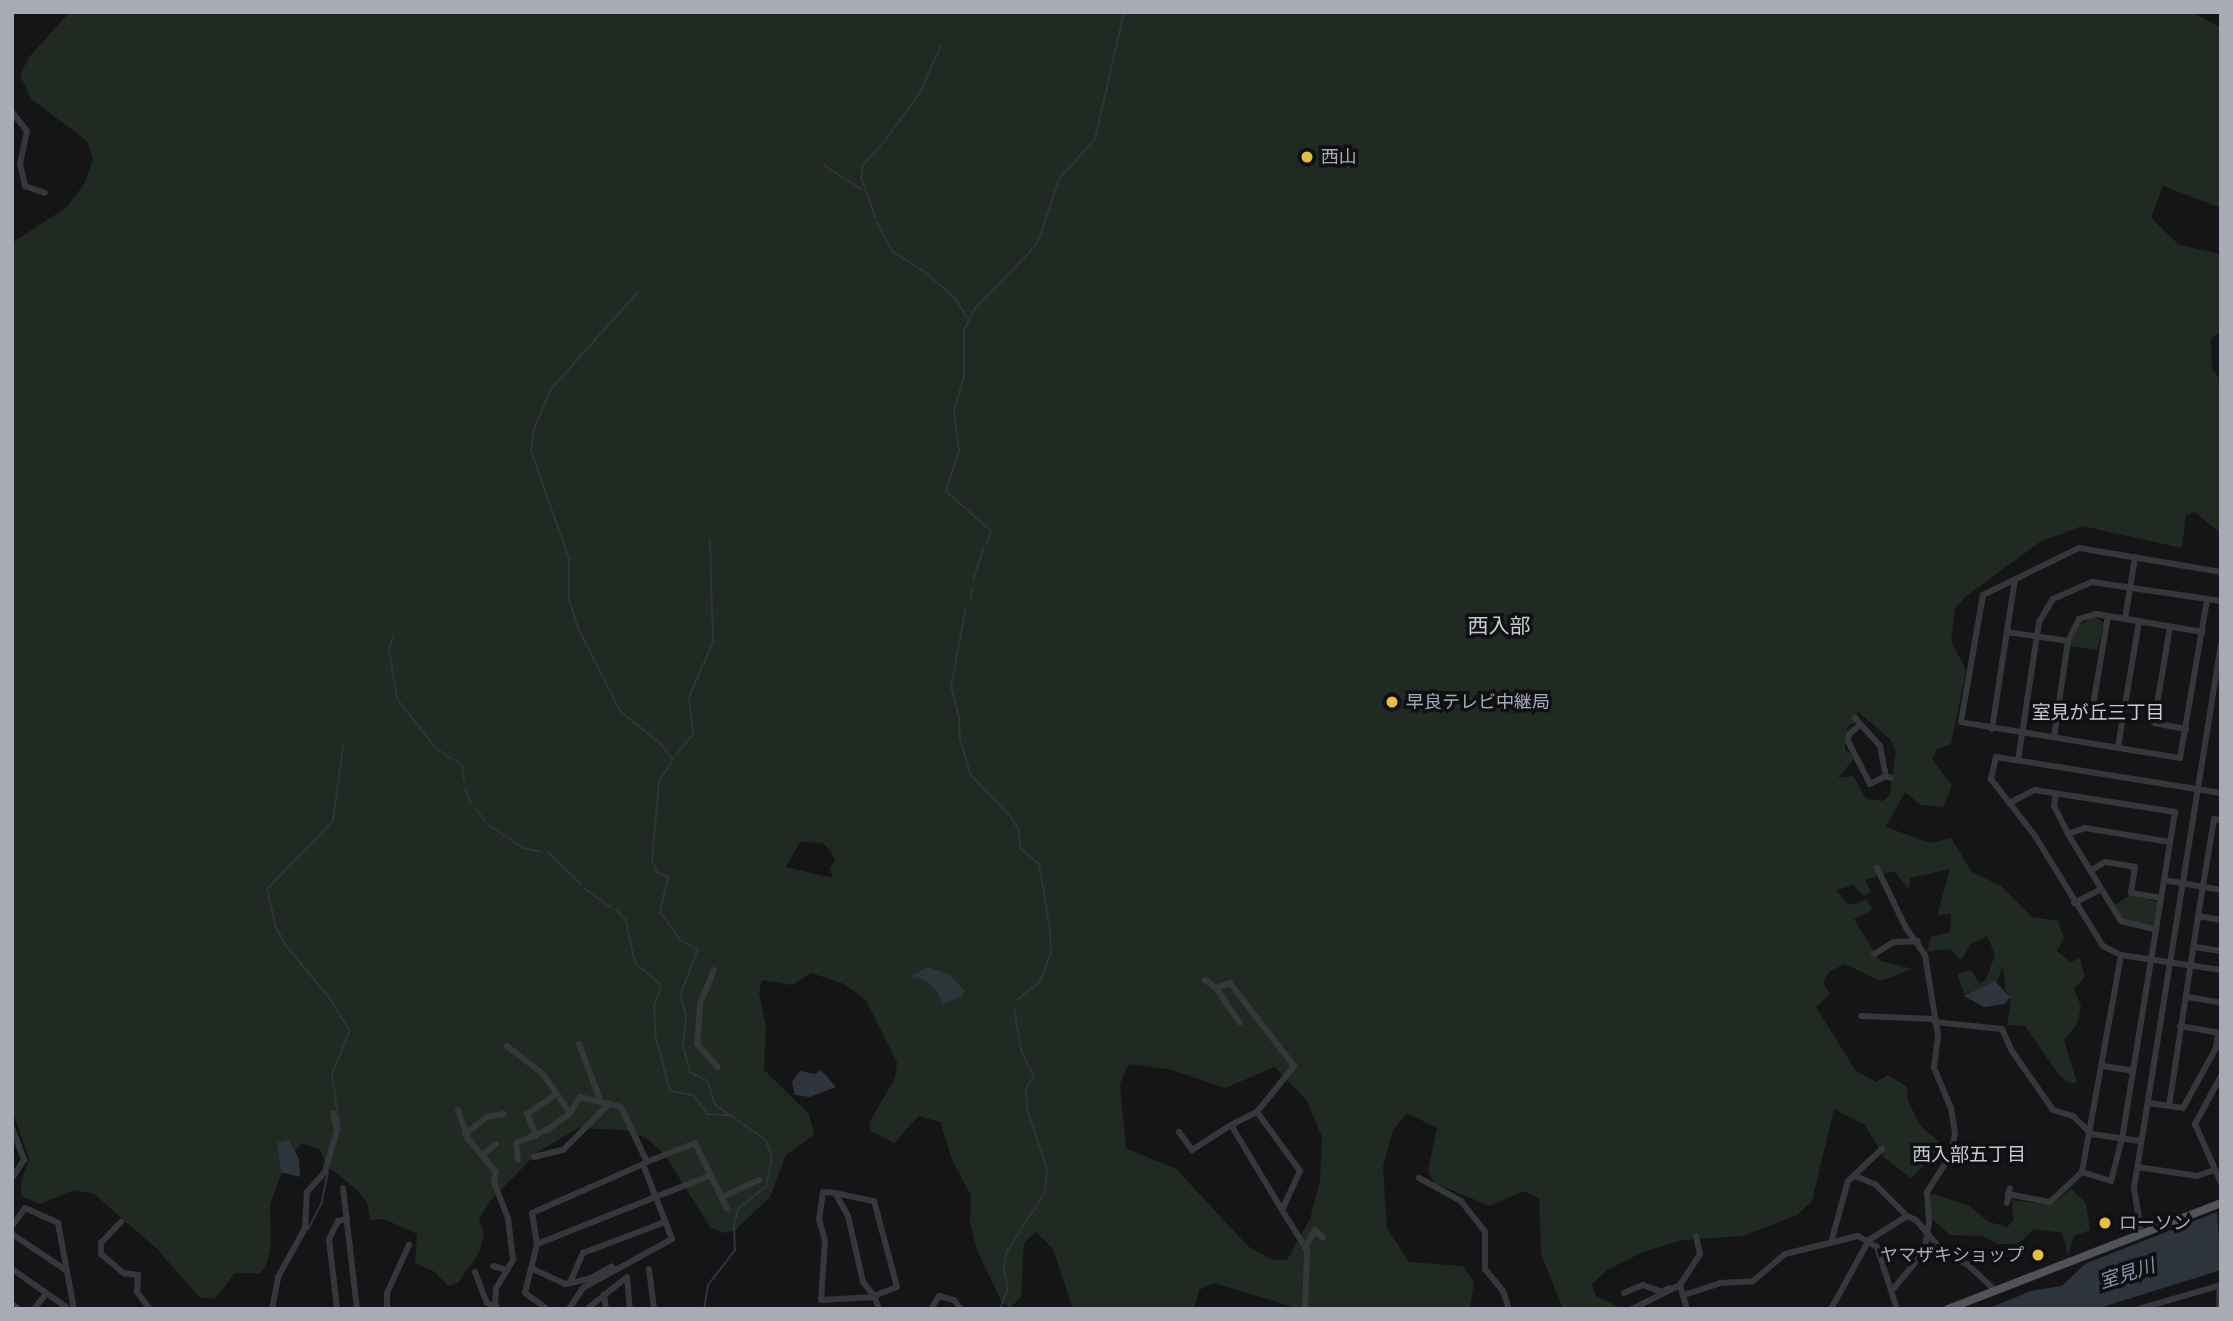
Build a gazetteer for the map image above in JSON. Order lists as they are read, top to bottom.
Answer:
{
  "districts": ["西入部", "室見が丘三丁目", "西入部五丁目"],
  "water": ["室見川"],
  "places": [
    "西山",
    "早良テレビ中継局",
    "ローソン",
    "ヤマザキショップ"
  ]
}
